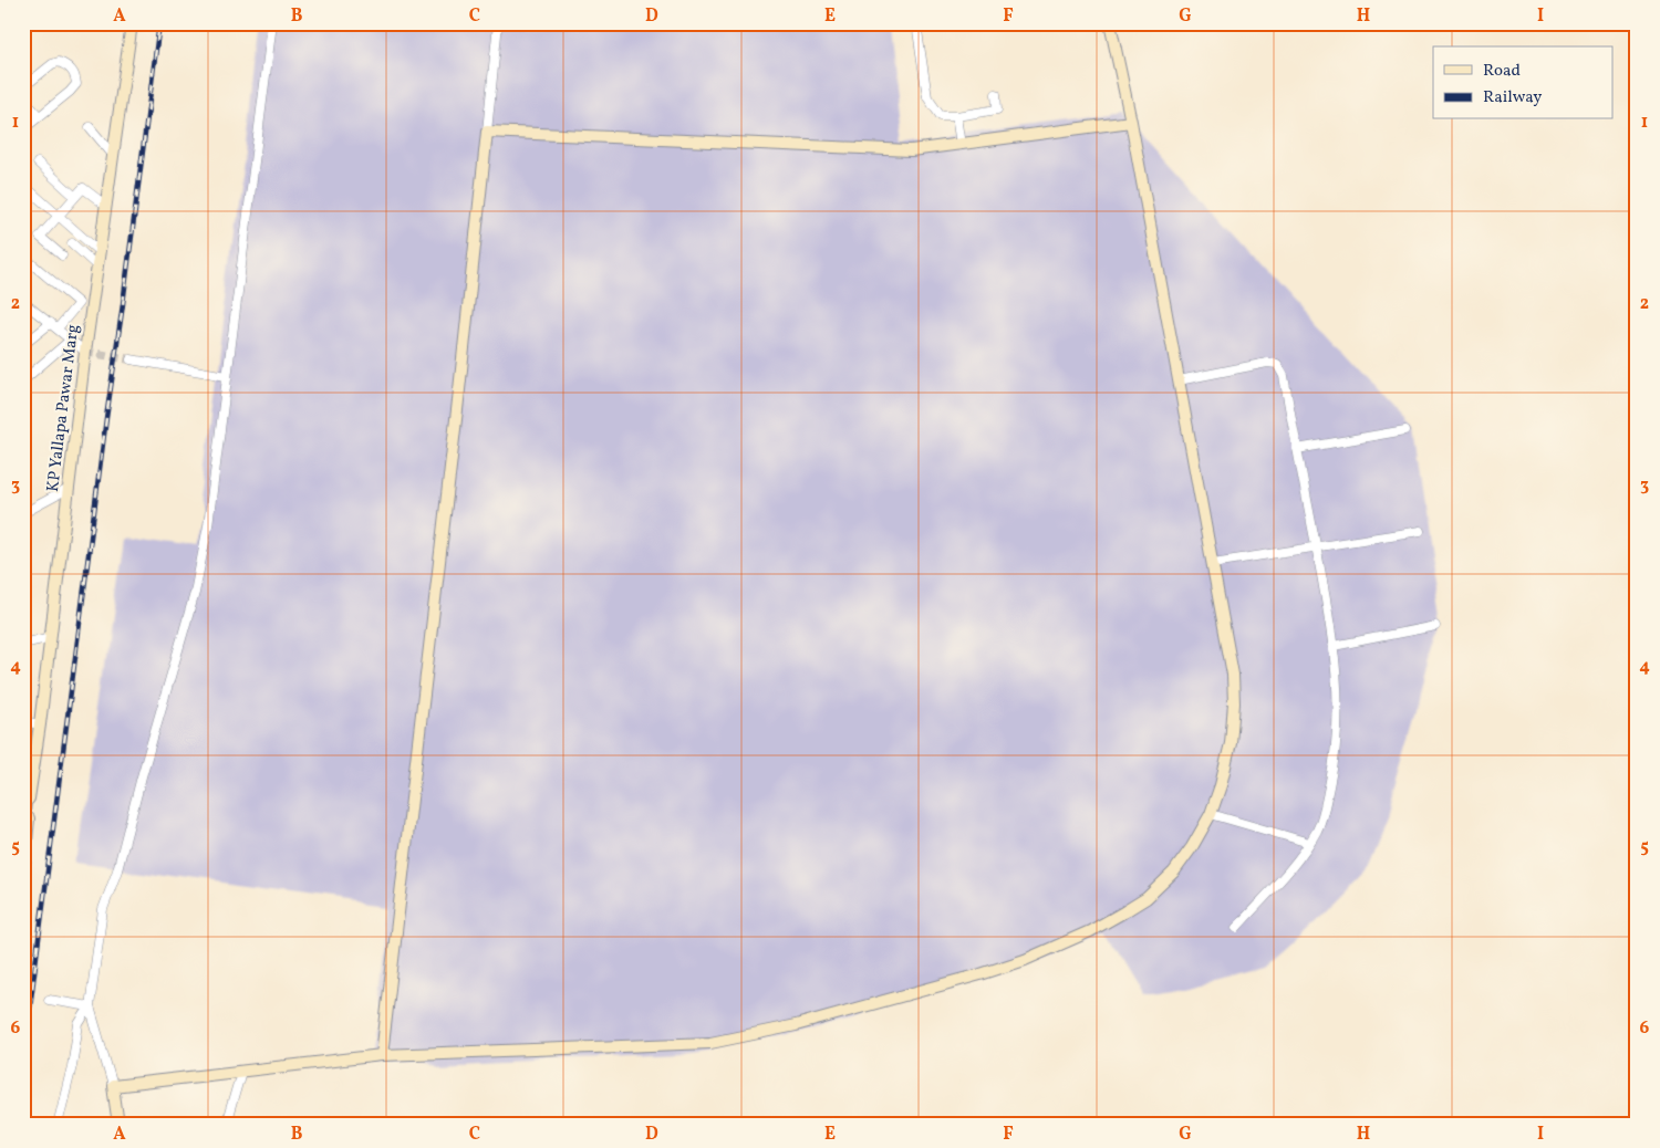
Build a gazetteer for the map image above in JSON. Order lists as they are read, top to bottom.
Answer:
{
  "streets": {
    "street": ["KP Yallapa Pawar Marg"]
  },
  "legend": ["Road", "Railway"],
  "grid": {
    "columns": [
      "A",
      "B",
      "C",
      "D",
      "E",
      "F",
      "G",
      "H",
      "I"
    ],
    "rows": [
      "1",
      "2",
      "3",
      "4",
      "5",
      "6"
    ]
  }
}
